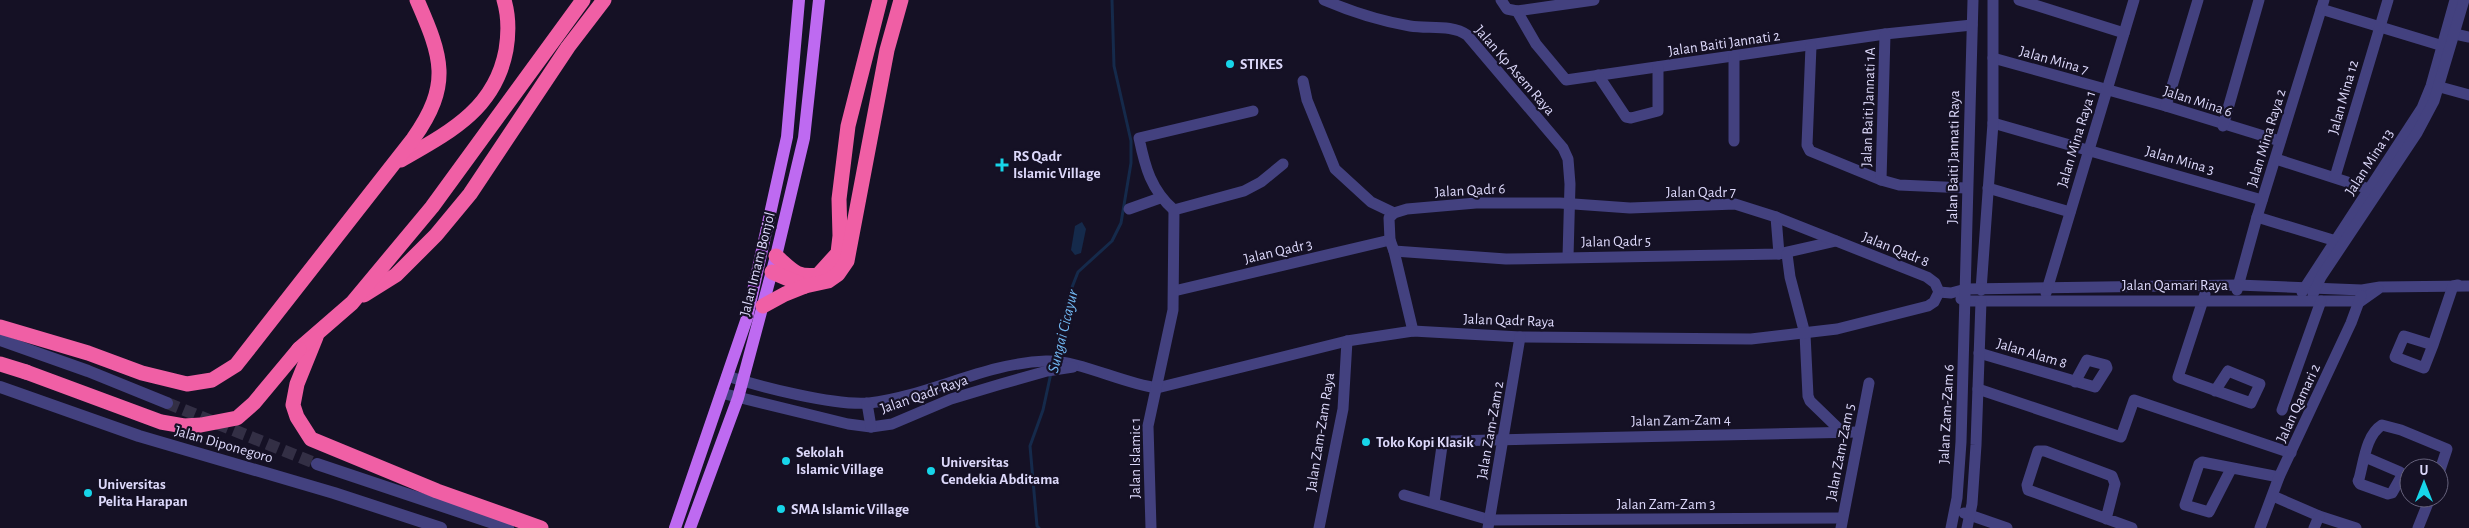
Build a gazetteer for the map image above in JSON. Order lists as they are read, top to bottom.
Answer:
{
  "streets": {
    "main road": ["Jalan Imam Bonjol"],
    "street": [
      "Jalan Baiti Jannati 2",
      "Jalan Mina 7",
      "Jalan Kp Asem Raya",
      "Jalan Mina 12",
      "Jalan Mina 6",
      "Jalan Baiti Jannati 1A",
      "Jalan Mina Raya 2",
      "Jalan Mina Raya 1",
      "Jalan Baiti Jannati Raya",
      "Jalan Mina 3",
      "Jalan Mina 13",
      "Jalan Qadr 6",
      "Jalan Qadr 7",
      "Jalan Qadr 5",
      "Jalan Qadr 8",
      "Jalan Qadr 3",
      "Jalan Qamari Raya",
      "Jalan Qadr Raya",
      "Jalan Alam 8",
      "Jalan Qamari 2",
      "Jalan Zam-Zam 6",
      "Jalan Zam-Zam 4",
      "Jalan Zam-Zam 2",
      "Jalan Zam-Zam Raya",
      "Jalan Diponegoro",
      "Jalan Zam-Zam 5",
      "Jalan Islamic 1",
      "Jalan Zam-Zam 3"
    ]
  },
  "crossings": [
    ["Jalan Baiti Jannati 2", "Jalan Baiti Jannati 1A"],
    ["Jalan Baiti Jannati 2", "Jalan Baiti Jannati Raya"],
    ["Jalan Mina 7", "Jalan Mina 6"],
    ["Jalan Mina 7", "Jalan Mina Raya 1"],
    ["Jalan Kp Asem Raya", "Jalan Qadr 6"],
    ["Jalan Kp Asem Raya", "Jalan Qadr 7"],
    ["Jalan Kp Asem Raya", "Jalan Qadr 5"],
    ["Jalan Mina 6", "Jalan Mina Raya 2"],
    ["Jalan Mina 6", "Jalan Mina Raya 1"],
    ["Jalan Mina Raya 2", "Jalan Mina 3"],
    ["Jalan Mina Raya 2", "Jalan Qamari Raya"],
    ["Jalan Mina Raya 1", "Jalan Mina 3"],
    ["Jalan Mina Raya 1", "Jalan Qamari Raya"],
    ["Jalan Baiti Jannati Raya", "Jalan Qadr 8"],
    ["Jalan Baiti Jannati Raya", "Jalan Qamari Raya"],
    ["Jalan Baiti Jannati Raya", "Jalan Zam-Zam 6"],
    ["Jalan Mina 13", "Jalan Qamari Raya"],
    ["Jalan Qadr 6", "Jalan Qadr 7"],
    ["Jalan Qadr 7", "Jalan Qadr 5"],
    ["Jalan Qadr 7", "Jalan Qadr 8"],
    ["Jalan Qadr 5", "Jalan Qadr 8"],
    ["Jalan Qadr 5", "Jalan Qadr 3"],
    ["Jalan Qadr 8", "Jalan Qamari Raya"],
    ["Jalan Qadr 8", "Jalan Qadr Raya"],
    ["Jalan Qadr 8", "Jalan Zam-Zam 6"],
    ["Jalan Qadr 3", "Jalan Islamic 1"],
    ["Jalan Imam Bonjol", "Jalan Qadr Raya"],
    ["Jalan Qamari Raya", "Jalan Qadr Raya"],
    ["Jalan Qamari Raya", "Jalan Qamari 2"],
    ["Jalan Qamari Raya", "Jalan Zam-Zam 6"],
    ["Jalan Qadr Raya", "Jalan Zam-Zam 2"],
    ["Jalan Qadr Raya", "Jalan Zam-Zam Raya"],
    ["Jalan Qadr Raya", "Jalan Islamic 1"],
    ["Jalan Zam-Zam 4", "Jalan Zam-Zam 2"],
    ["Jalan Zam-Zam 4", "Jalan Zam-Zam 5"],
    ["Jalan Zam-Zam 4", "Jalan Zam-Zam 3"],
    ["Jalan Zam-Zam 2", "Jalan Zam-Zam 3"],
    ["Jalan Zam-Zam 5", "Jalan Zam-Zam 3"]
  ],
  "water": ["Sungai Cicayur"],
  "places": {
    "other": [
      "STIKES",
      "Toko Kopi Klasik",
      "Sekolah Islamic Village",
      "Universitas Cendekia Abditama",
      "Universitas Pelita Harapan",
      "SMA Islamic Village"
    ],
    "health": ["RS Qadr Islamic Village"]
  },
  "north": "top"
}
